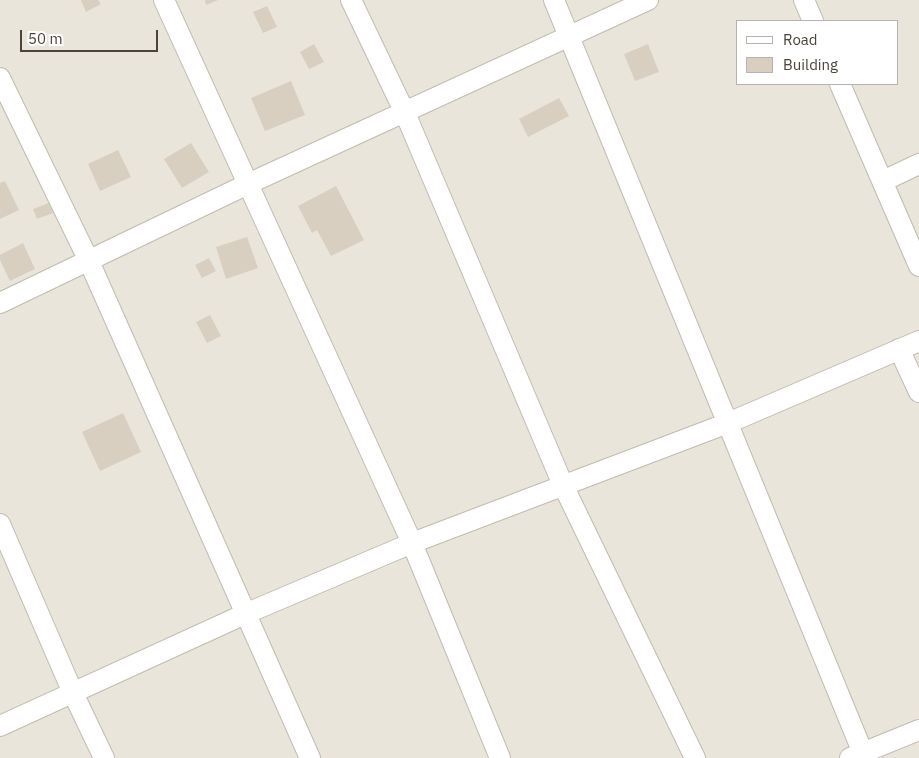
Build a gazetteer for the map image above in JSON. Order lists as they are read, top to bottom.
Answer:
{
  "legend": ["Road", "Building"],
  "scale_bar": "50 m"
}
